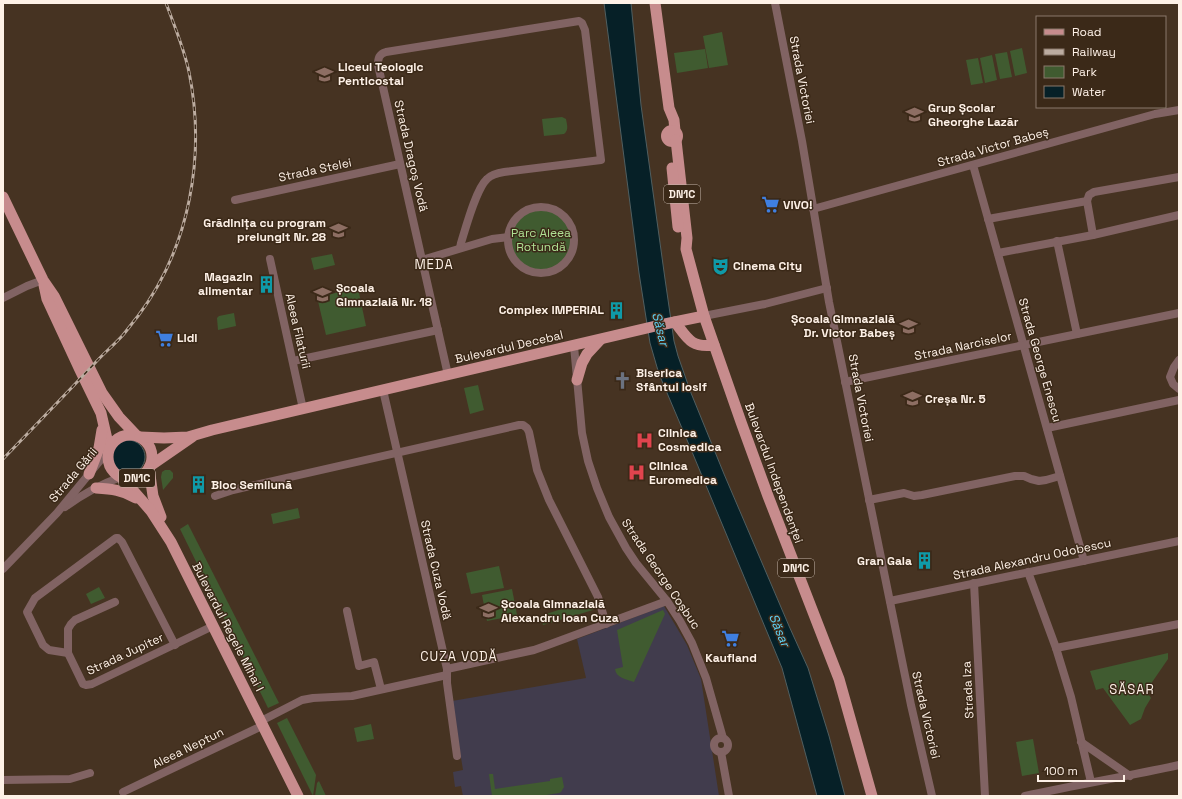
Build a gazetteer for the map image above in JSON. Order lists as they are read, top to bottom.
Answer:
{
  "streets": {
    "main road": [
      "DN1C",
      "Bulevardul Decebal",
      "Bulevardul Independenței",
      "Bulevardul Regele Mihai I"
    ],
    "street": [
      "Strada Victoriei",
      "Strada Victor Babeș",
      "Strada Dragoș Vodă",
      "Strada Stelei",
      "Aleea Filaturii",
      "Strada Narciselor",
      "Strada George Enescu",
      "Strada Gării",
      "Strada Alexandru Odobescu",
      "Strada Cuza Vodă",
      "Strada George Coșbuc",
      "Strada Jupiter",
      "Strada Iza",
      "Aleea Neptun"
    ]
  },
  "crossings": [
    ["Strada Victoriei", "Strada Victor Babeș"],
    ["Strada Victoriei", "Strada Narciselor"],
    ["Strada Victoriei", "Bulevardul Decebal"],
    ["Strada Victoriei", "Strada Alexandru Odobescu"],
    ["Strada Victor Babeș", "Strada George Enescu"],
    ["Strada Dragoș Vodă", "Strada Stelei"],
    ["Strada Dragoș Vodă", "Bulevardul Decebal"],
    ["DN1C", "Bulevardul Decebal"],
    ["DN1C", "Strada Gării"],
    ["DN1C", "Bulevardul Regele Mihai I"],
    ["Aleea Filaturii", "Bulevardul Decebal"],
    ["Strada Narciselor", "Strada George Enescu"],
    ["Bulevardul Decebal", "Bulevardul Independenței"],
    ["Bulevardul Decebal", "Strada Gării"],
    ["Bulevardul Decebal", "Strada Cuza Vodă"],
    ["Bulevardul Decebal", "Strada George Coșbuc"],
    ["Bulevardul Decebal", "Bulevardul Regele Mihai I"],
    ["Strada George Enescu", "Strada Alexandru Odobescu"],
    ["Strada Gării", "Bulevardul Regele Mihai I"],
    ["Strada Alexandru Odobescu", "Strada Iza"],
    ["Strada Cuza Vodă", "Aleea Neptun"],
    ["Strada George Coșbuc", "Aleea Neptun"],
    ["Bulevardul Regele Mihai I", "Strada Jupiter"],
    ["Bulevardul Regele Mihai I", "Aleea Neptun"]
  ],
  "districts": ["MEDA", "CUZA VODĂ", "SĂSAR"],
  "water": ["Săsar"],
  "parks": ["Parc Aleea Rotundă"],
  "places": {
    "school or university": [
      "Liceul Teologic Penticostal",
      "Grup Școlar Gheorghe Lazăr",
      "Grădinița cu program prelungit Nr. 28",
      "Școala Gimnazială Nr. 18",
      "Școala Gimnazială Dr. Victor Babeș",
      "Creșa Nr. 5",
      "Școala Gimnazială Alexandru Ioan Cuza"
    ],
    "supermarket": ["VIVO!", "Lidl", "Kaufland"],
    "theatre": ["Cinema City"],
    "building": [
      "Magazin alimentar",
      "Complex IMPERIAL",
      "Bloc Semilună",
      "Gran Gala"
    ],
    "church": ["Biserica Sfântul Iosif"],
    "hospital": ["Clinica Cosmedica", "Clinica Euromedica"]
  },
  "legend": [
    "Road",
    "Railway",
    "Park",
    "Water"
  ],
  "scale_bar": "100 m"
}
